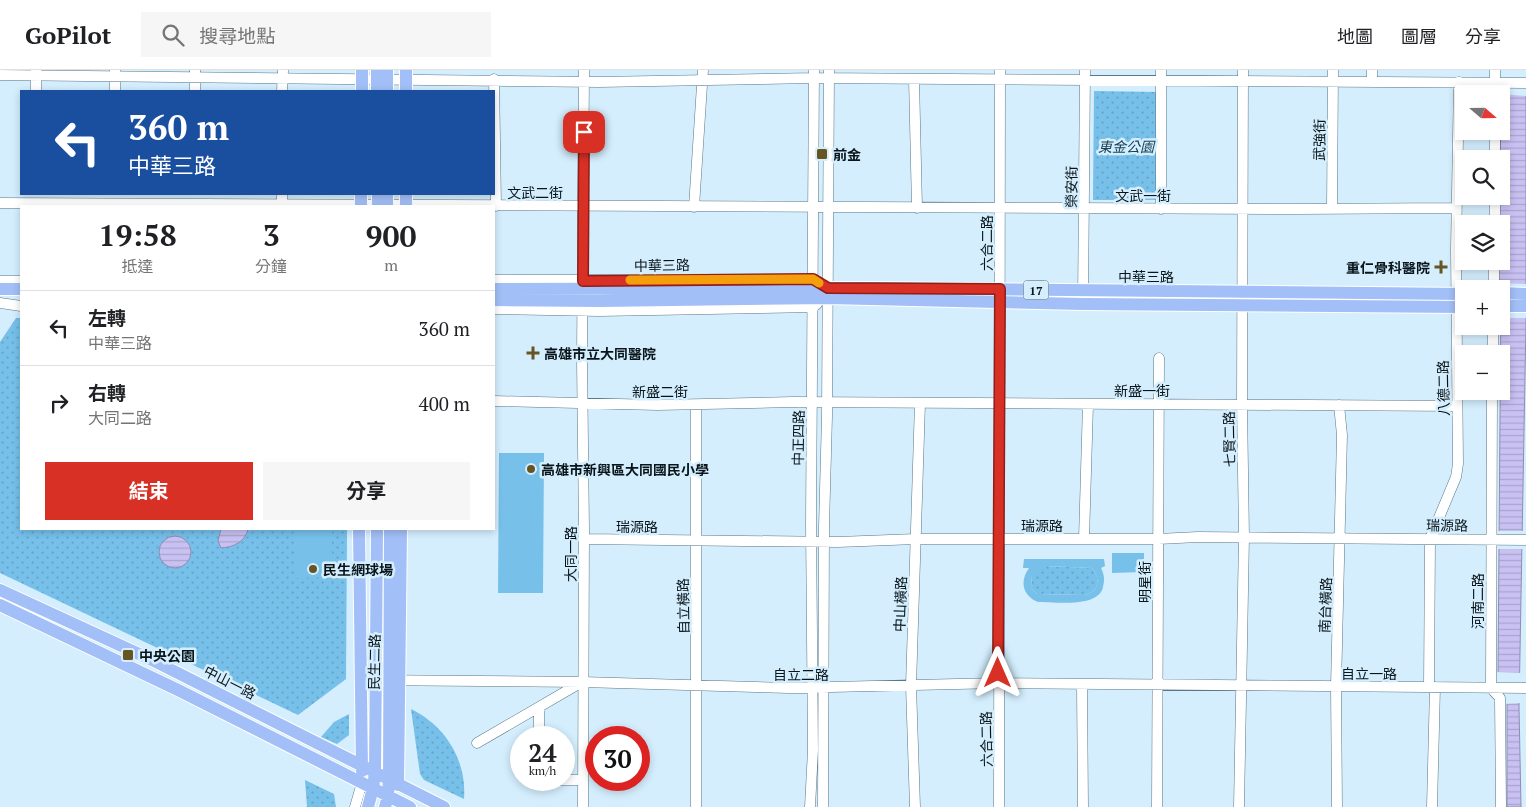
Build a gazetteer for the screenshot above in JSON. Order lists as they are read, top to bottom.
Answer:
{
  "streets": {
    "main road": [
      "中華三路",
      "17",
      "民生二路",
      "中山一路"
    ],
    "street": [
      "武強街",
      "榮安街",
      "文武二街",
      "文武一街",
      "六合二路",
      "八德二路",
      "新盛一街",
      "新盛二街",
      "中正四路",
      "七賢二路",
      "瑞源路",
      "大同一路",
      "明星街",
      "河南二路",
      "中山橫路",
      "南台橫路",
      "自立橫路",
      "自立一路",
      "自立二路"
    ]
  },
  "crossings": [
    ["武強街", "文武一街"],
    ["榮安街", "文武一街"],
    ["榮安街", "中華三路"],
    ["文武二街", "文武一街"],
    ["文武二街", "中正四路"],
    ["文武二街", "大同一路"],
    ["文武一街", "六合二路"],
    ["文武一街", "八德二路"],
    ["文武一街", "中正四路"],
    ["文武一街", "七賢二路"],
    ["六合二路", "中華三路"],
    ["六合二路", "新盛一街"],
    ["六合二路", "瑞源路"],
    ["六合二路", "自立二路"],
    ["中華三路", "中正四路"],
    ["中華三路", "七賢二路"],
    ["中華三路", "大同一路"],
    ["八德二路", "新盛一街"],
    ["八德二路", "瑞源路"],
    ["八德二路", "自立一路"],
    ["新盛一街", "新盛二街"],
    ["新盛一街", "中正四路"],
    ["新盛一街", "七賢二路"],
    ["新盛一街", "明星街"],
    ["新盛一街", "中山橫路"],
    ["新盛一街", "南台橫路"],
    ["新盛二街", "中正四路"],
    ["新盛二街", "大同一路"],
    ["新盛二街", "自立橫路"],
    ["中正四路", "瑞源路"],
    ["中正四路", "自立二路"],
    ["七賢二路", "瑞源路"],
    ["七賢二路", "自立一路"],
    ["七賢二路", "自立二路"],
    ["瑞源路", "大同一路"],
    ["瑞源路", "明星街"],
    ["瑞源路", "河南二路"],
    ["瑞源路", "中山橫路"],
    ["瑞源路", "南台橫路"],
    ["瑞源路", "自立橫路"],
    ["大同一路", "自立二路"],
    ["明星街", "自立二路"],
    ["河南二路", "自立一路"],
    ["中山橫路", "自立二路"],
    ["南台橫路", "自立一路"],
    ["自立橫路", "自立二路"],
    ["民生二路", "自立二路"],
    ["民生二路", "中山一路"],
    ["自立一路", "自立二路"]
  ],
  "parks": ["東金公園"],
  "places": {
    "transit": ["前金", "中央公園"],
    "health": ["重仁骨科醫院", "高雄市立大同醫院"],
    "other": ["高雄市新興區大同國民小學", "民生網球場"]
  },
  "north": "right",
  "page": {
    "header": "GoPilot",
    "search": "搜尋地點",
    "nav": ["地圖", "圖層", "分享"],
    "map_buttons": ["+", "−"],
    "turn": ["360 m", "中華三路"],
    "eta": [
      "19:58",
      "抵達",
      "3",
      "分鐘",
      "900",
      "m"
    ],
    "list": [
      {
        "name": "左轉",
        "note": "中華三路",
        "value": "360 m"
      },
      {
        "name": "右轉",
        "note": "大同二路",
        "value": "400 m"
      }
    ],
    "buttons": ["結束", "分享"],
    "speed": "24 km/h",
    "limit": "30"
  }
}
